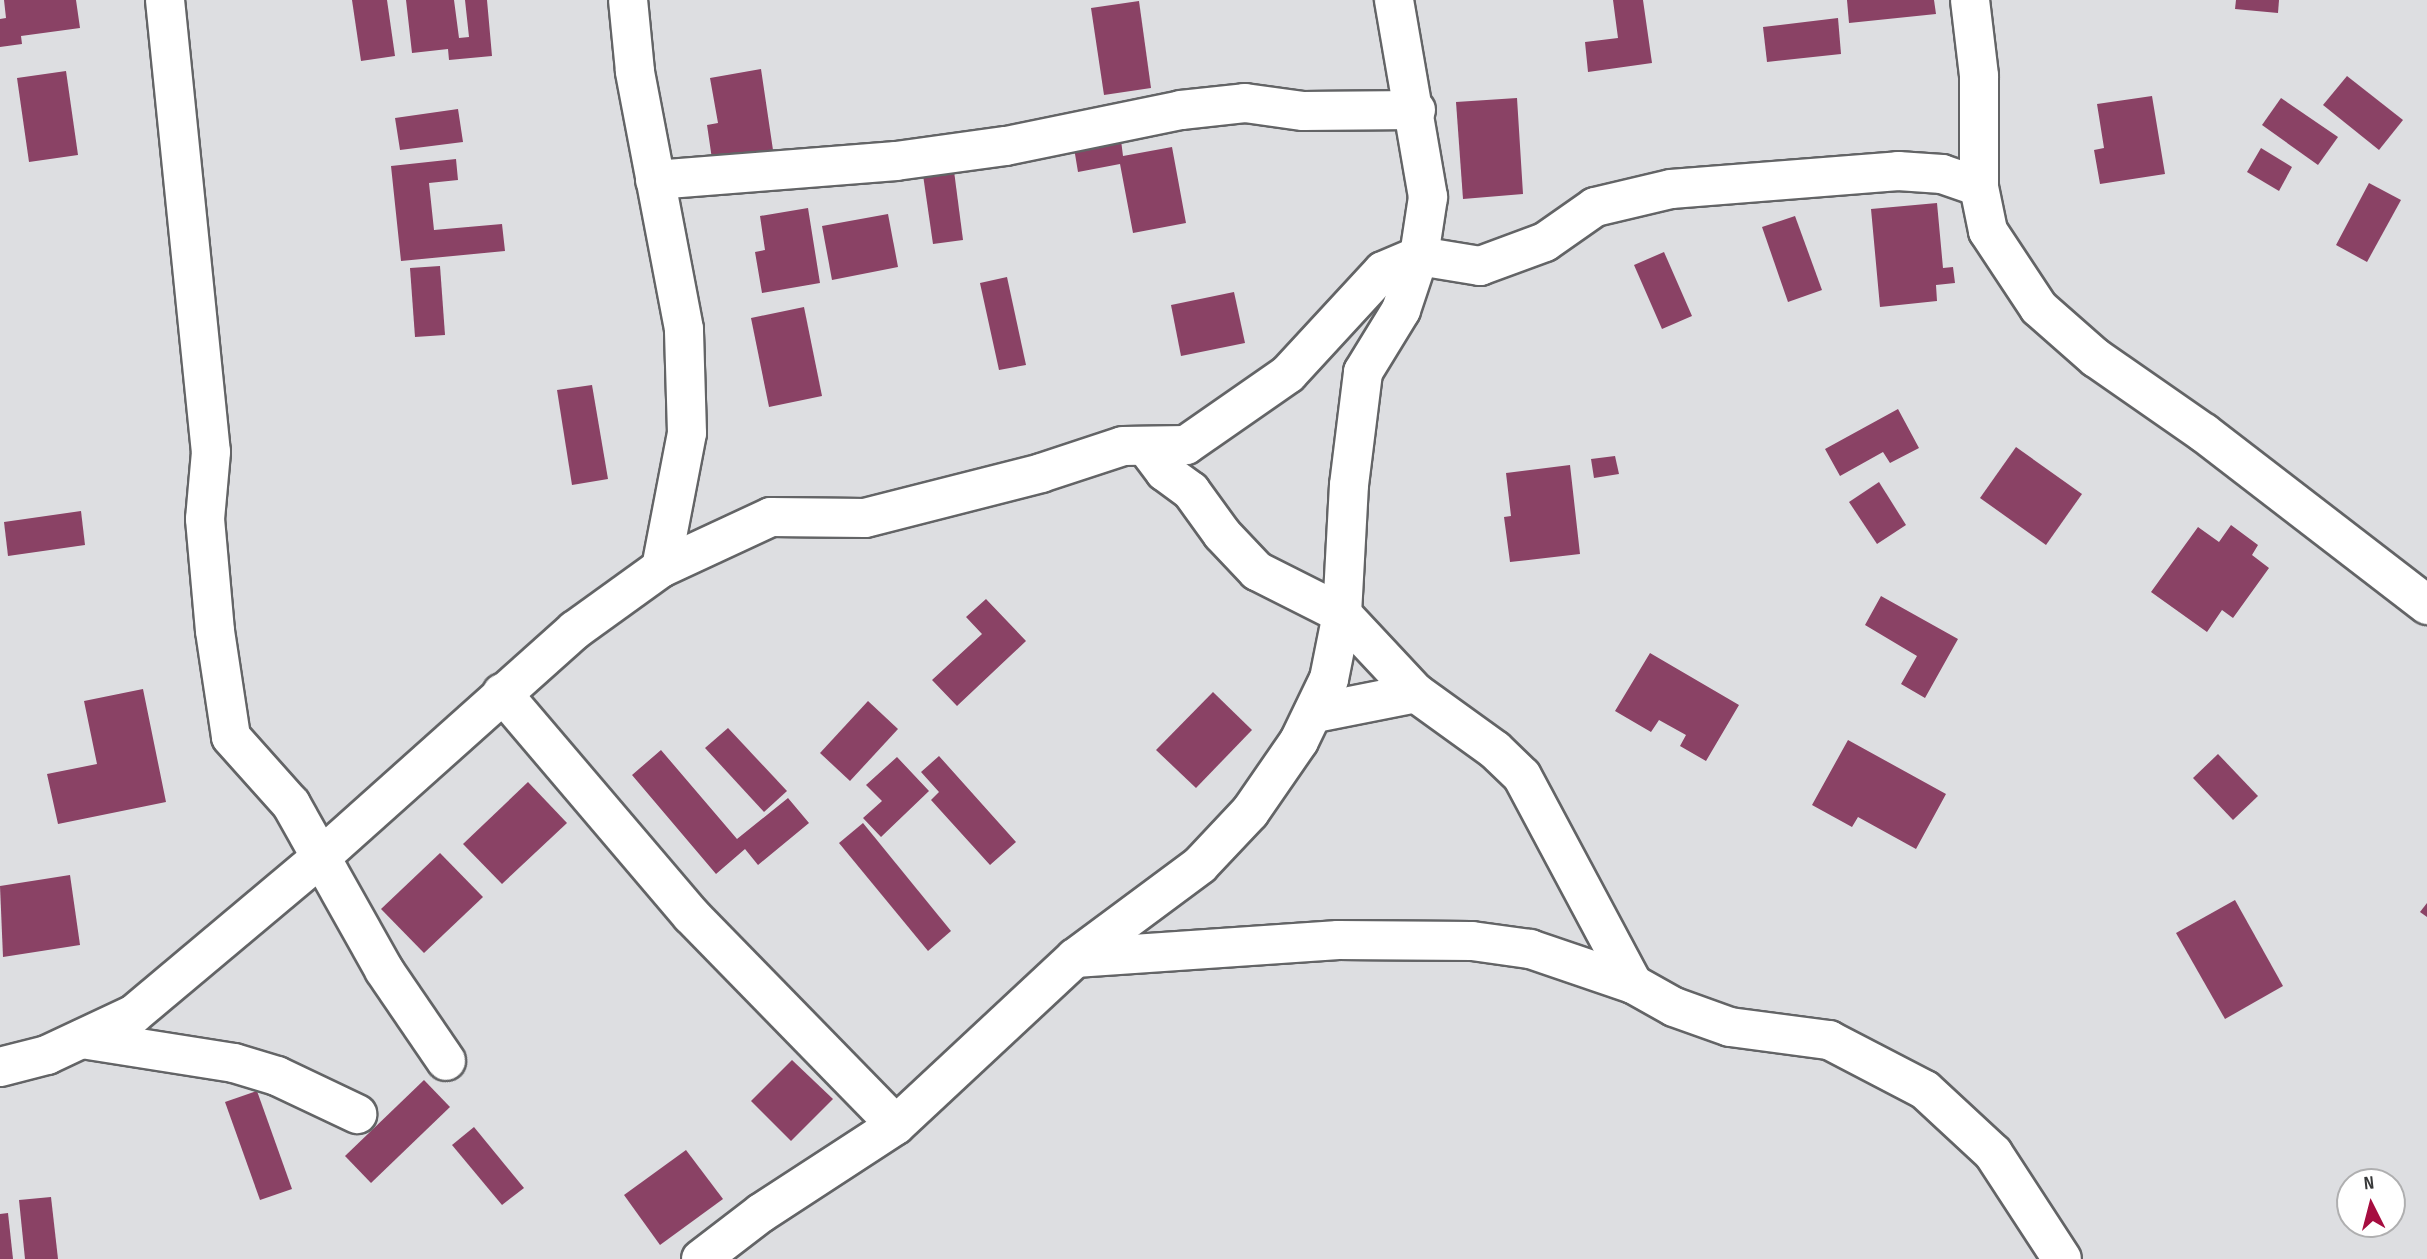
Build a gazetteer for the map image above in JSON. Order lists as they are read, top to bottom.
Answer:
{
  "north": "top"
}
